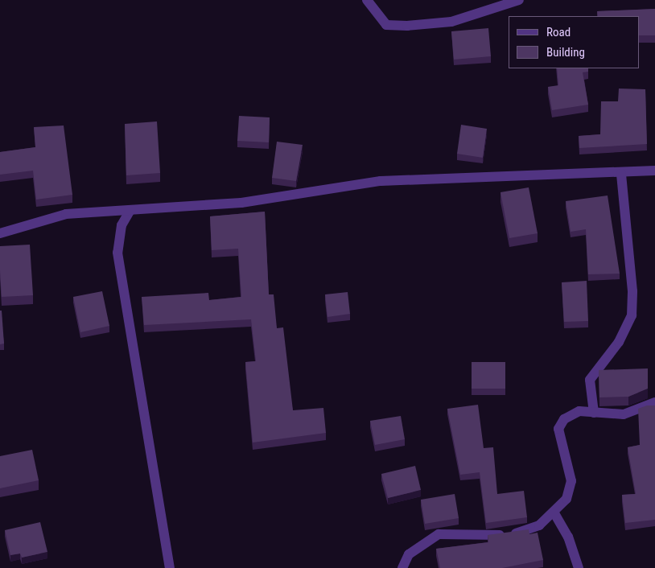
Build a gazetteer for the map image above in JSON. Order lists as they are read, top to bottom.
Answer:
{
  "legend": ["Road", "Building"]
}
